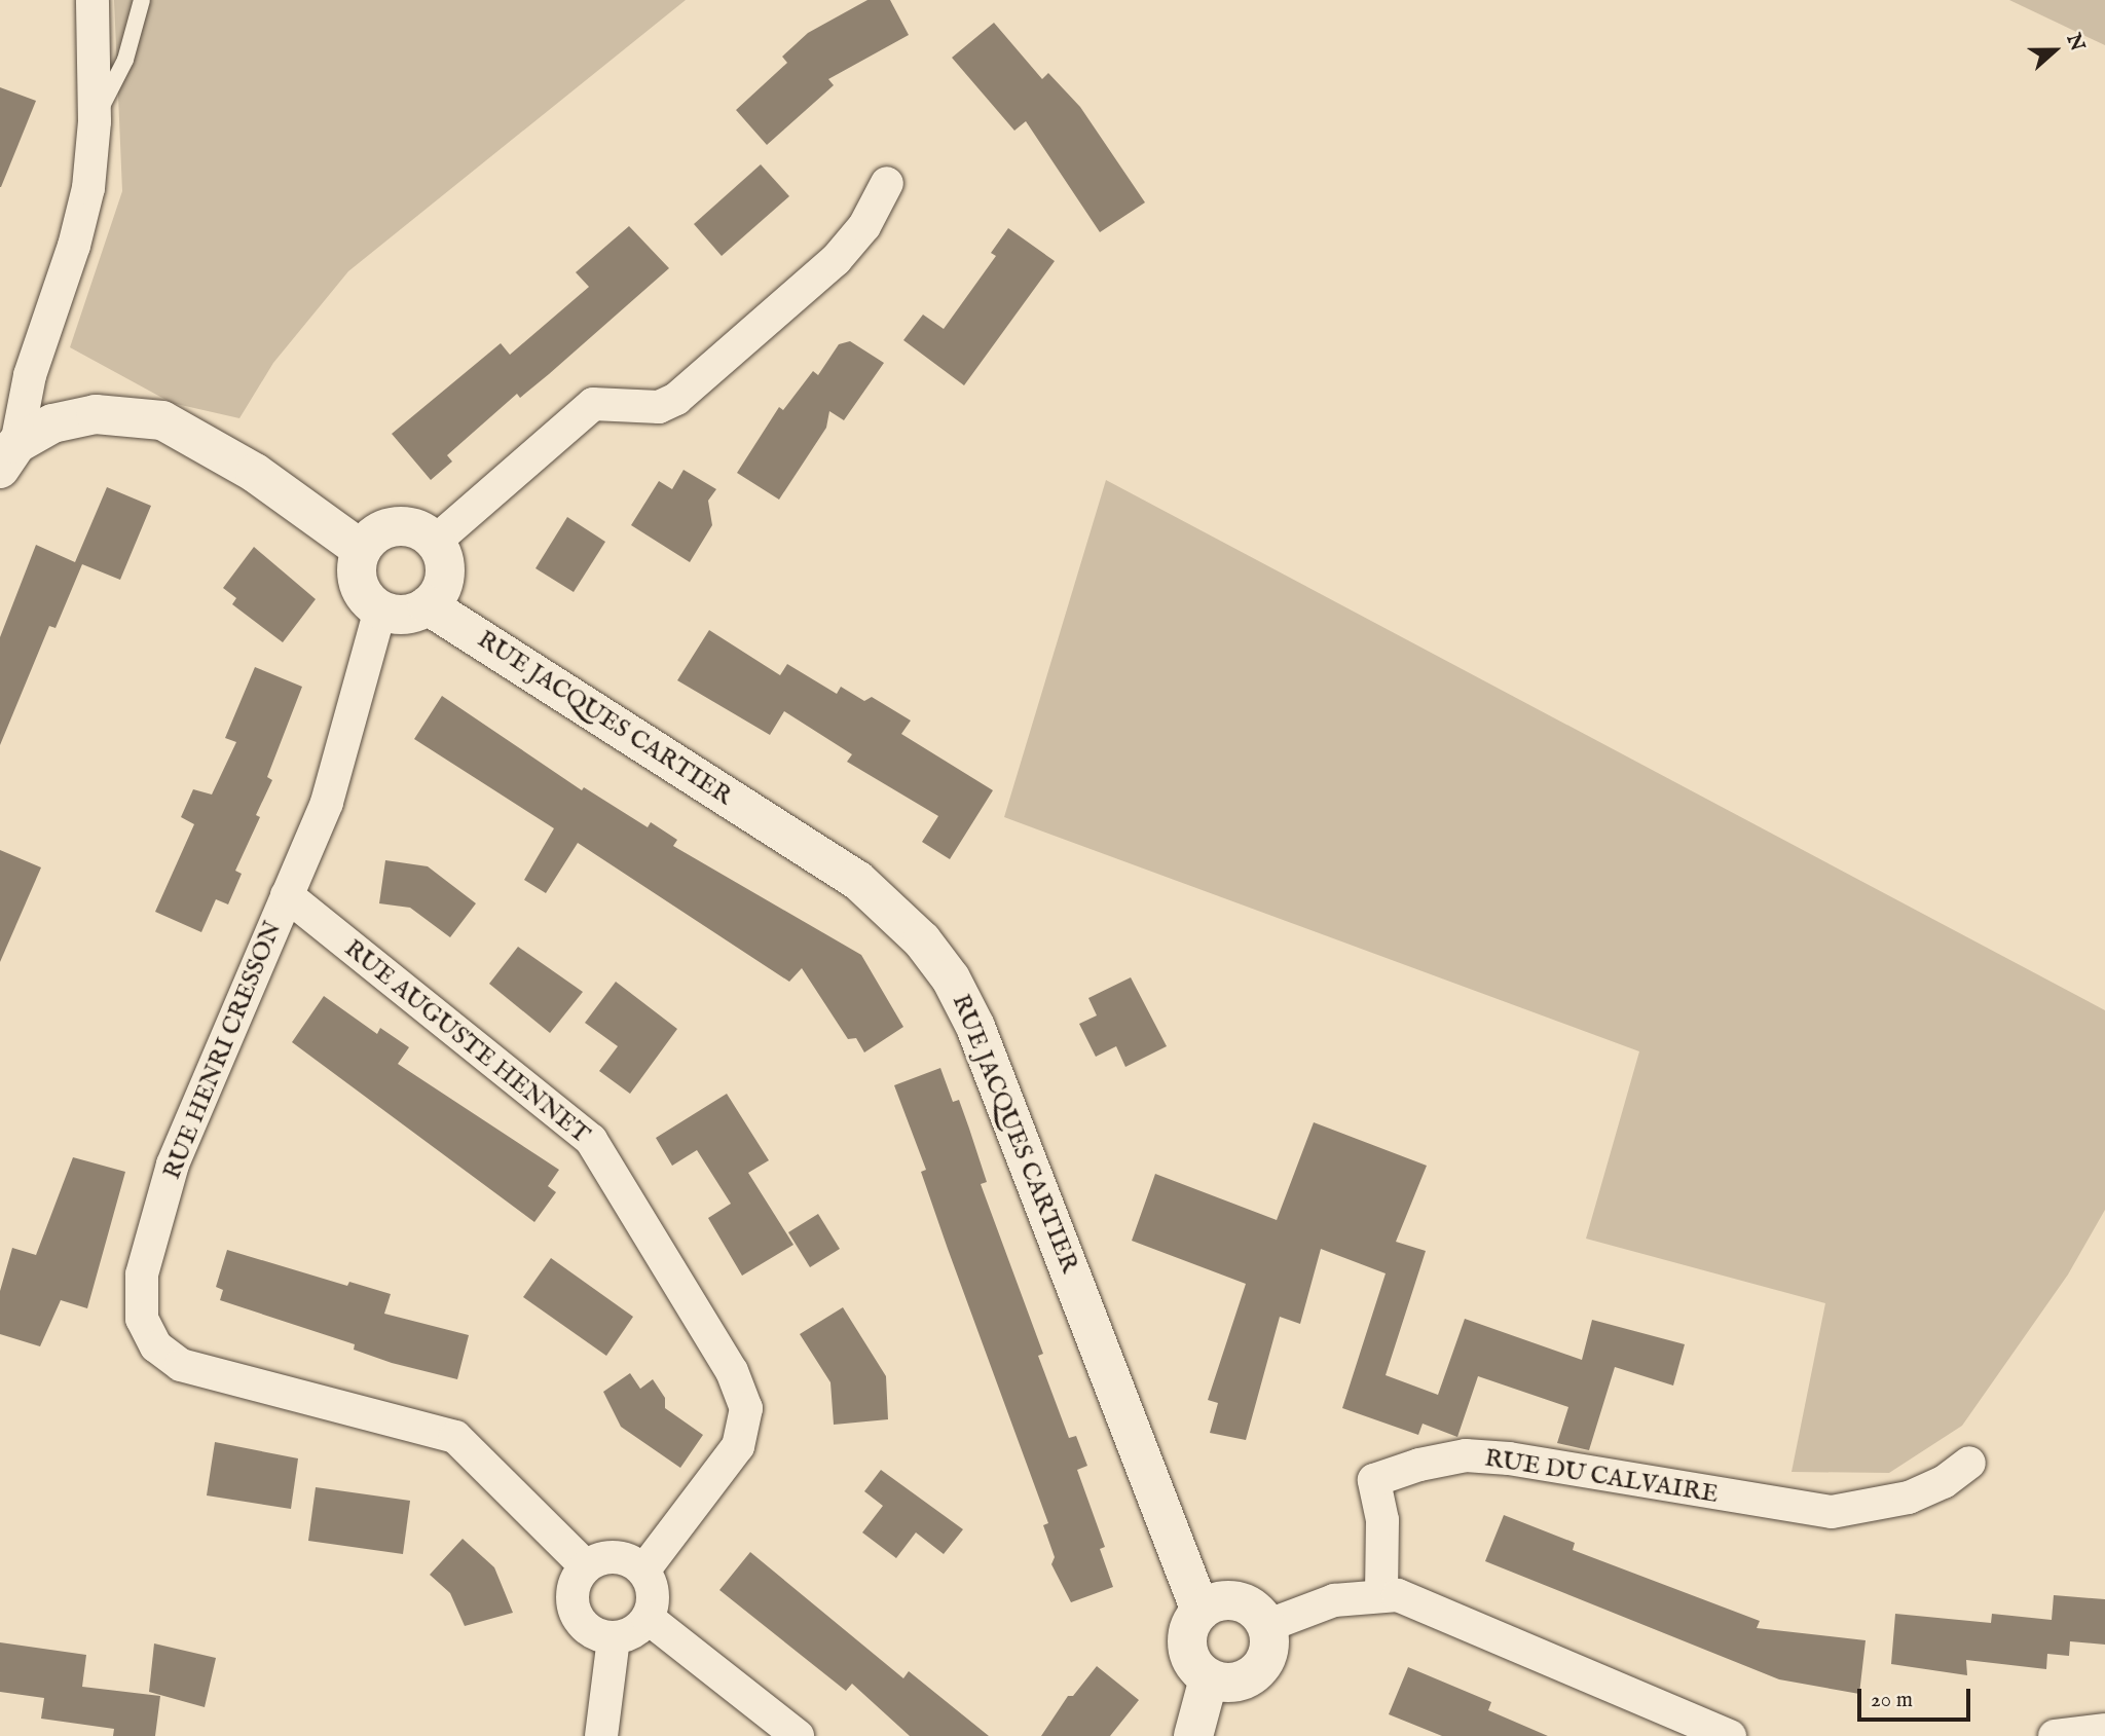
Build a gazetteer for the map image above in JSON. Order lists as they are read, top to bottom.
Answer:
{
  "streets": {
    "street": [
      "RUE JACQUES CARTIER",
      "RUE AUGUSTE HENNET",
      "RUE HENRI CRESSON",
      "RUE DU CALVAIRE"
    ]
  },
  "crossings": [
    ["RUE JACQUES CARTIER", "RUE HENRI CRESSON"],
    ["RUE AUGUSTE HENNET", "RUE HENRI CRESSON"]
  ],
  "scale_bar": "20 m",
  "north": "right"
}
